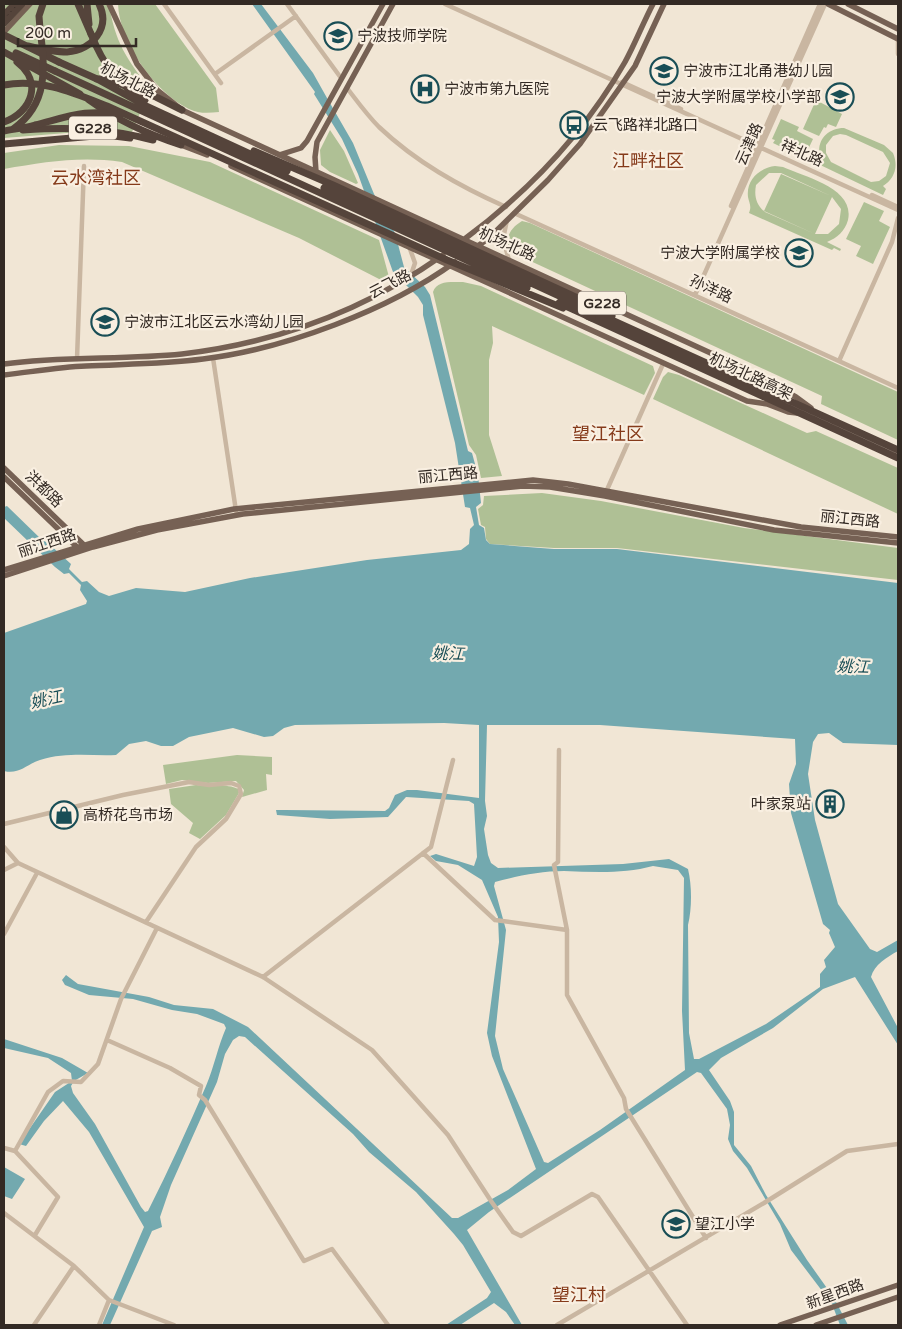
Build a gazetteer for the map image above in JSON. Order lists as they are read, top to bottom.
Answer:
{
  "streets": {
    "highway": ["机场北路", "G228", "机场北路高架"],
    "main road": [
      "云飞路",
      "丽江西路",
      "洪都路",
      "新星西路"
    ],
    "street": ["云津路", "祥北路", "孙洋路"]
  },
  "crossings": [
    ["机场北路", "G228"],
    ["机场北路", "云飞路"],
    ["机场北路", "机场北路高架"],
    ["G228", "云飞路"],
    ["G228", "机场北路高架"],
    ["云津路", "祥北路"],
    ["云津路", "孙洋路"],
    ["祥北路", "云飞路"],
    ["云飞路", "孙洋路"],
    ["丽江西路", "洪都路"]
  ],
  "districts": [
    "江畔社区",
    "云水湾社区",
    "望江社区",
    "望江村"
  ],
  "water": ["姚江"],
  "places": {
    "school or university": [
      "宁波技师学院",
      "宁波市江北甬港幼儿园",
      "宁波大学附属学校小学部",
      "宁波大学附属学校",
      "宁波市江北区云水湾幼儿园",
      "望江小学"
    ],
    "hospital": ["宁波市第九医院"],
    "bus stop": ["云飞路祥北路口"],
    "building": ["叶家泵站"],
    "shop": ["高桥花鸟市场"]
  },
  "scale_bar": "200 m"
}
